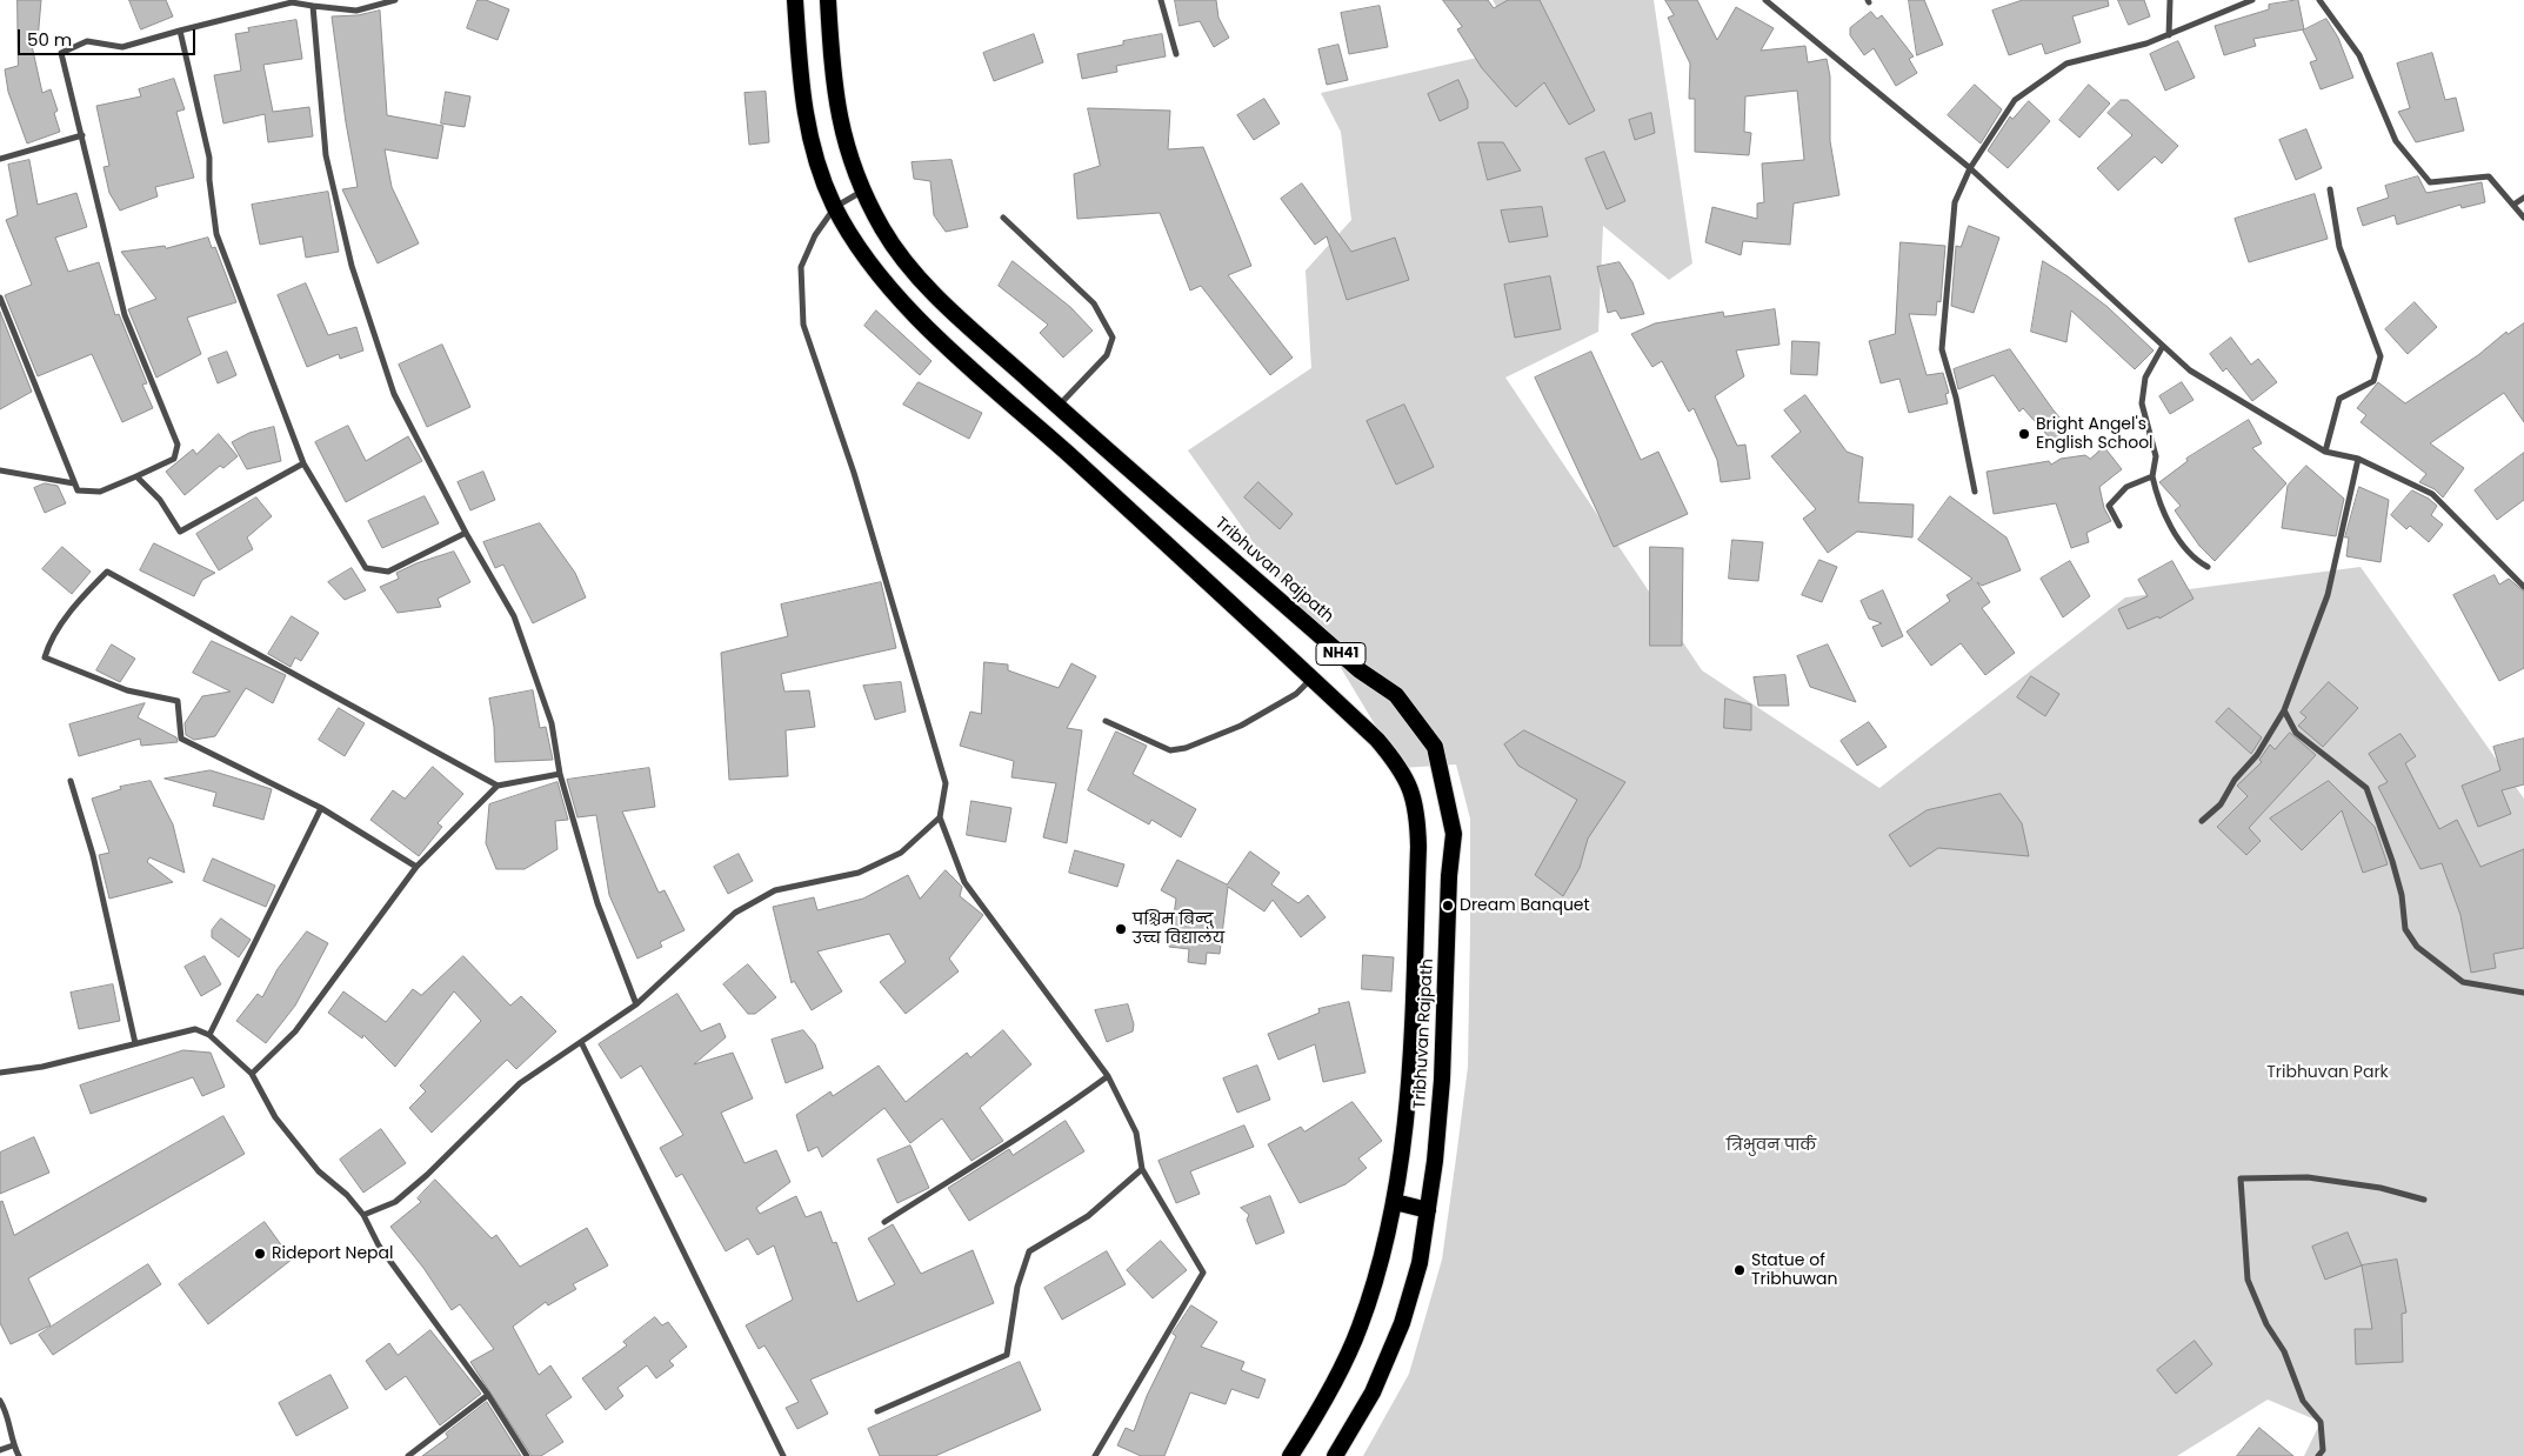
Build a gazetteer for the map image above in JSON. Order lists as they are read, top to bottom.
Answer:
{
  "streets": {
    "highway": ["Tribhuvan Rajpath", "NH41"]
  },
  "parks": ["Tribhuvan Park", "त्रिभुवन पार्क"],
  "places": [
    "Bright Angel's English School",
    "Dream Banquet",
    "पश्चिम बिन्दु उच्च विद्यालय",
    "Rideport Nepal",
    "Statue of Tribhuwan"
  ],
  "scale_bar": "50 m"
}
